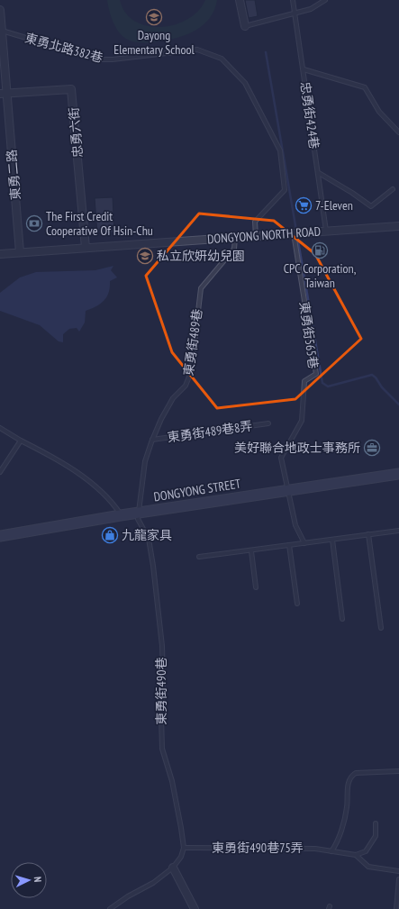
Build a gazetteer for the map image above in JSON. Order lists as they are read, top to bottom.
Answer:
{
  "streets": {
    "street": [
      "忠勇六街",
      "東勇二路",
      "DONGYONG NORTH ROAD",
      "DONGYONG STREET"
    ],
    "lane": [
      "東勇北路382巷",
      "忠勇街424巷",
      "東勇街565巷",
      "東勇街489巷",
      "東勇街489巷8弄",
      "東勇街490巷",
      "東勇街490巷75弄"
    ]
  },
  "crossings": [
    ["東勇北路382巷", "東勇二路"],
    ["東勇北路382巷", "DONGYONG NORTH ROAD"],
    ["忠勇街424巷", "DONGYONG NORTH ROAD"],
    ["忠勇六街", "東勇二路"],
    ["忠勇六街", "DONGYONG NORTH ROAD"],
    ["東勇二路", "DONGYONG NORTH ROAD"],
    ["DONGYONG NORTH ROAD", "東勇街565巷"],
    ["DONGYONG NORTH ROAD", "東勇街489巷"],
    ["東勇街565巷", "DONGYONG STREET"],
    ["東勇街489巷", "東勇街489巷8弄"],
    ["東勇街489巷", "DONGYONG STREET"],
    ["東勇街489巷", "東勇街490巷"],
    ["DONGYONG STREET", "東勇街490巷"],
    ["東勇街490巷", "東勇街490巷75弄"]
  ],
  "places": {
    "school or university": ["Dayong Elementary School", "私立欣妍幼兒園"],
    "supermarket": ["7-Eleven"],
    "bank": ["The First Credit Cooperative Of Hsin-Chu"],
    "fuel station": ["CPC Corporation, Taiwan"],
    "office": ["美好聯合地政士事務所"],
    "shop": ["九龍家具"]
  },
  "north": "right"
}
